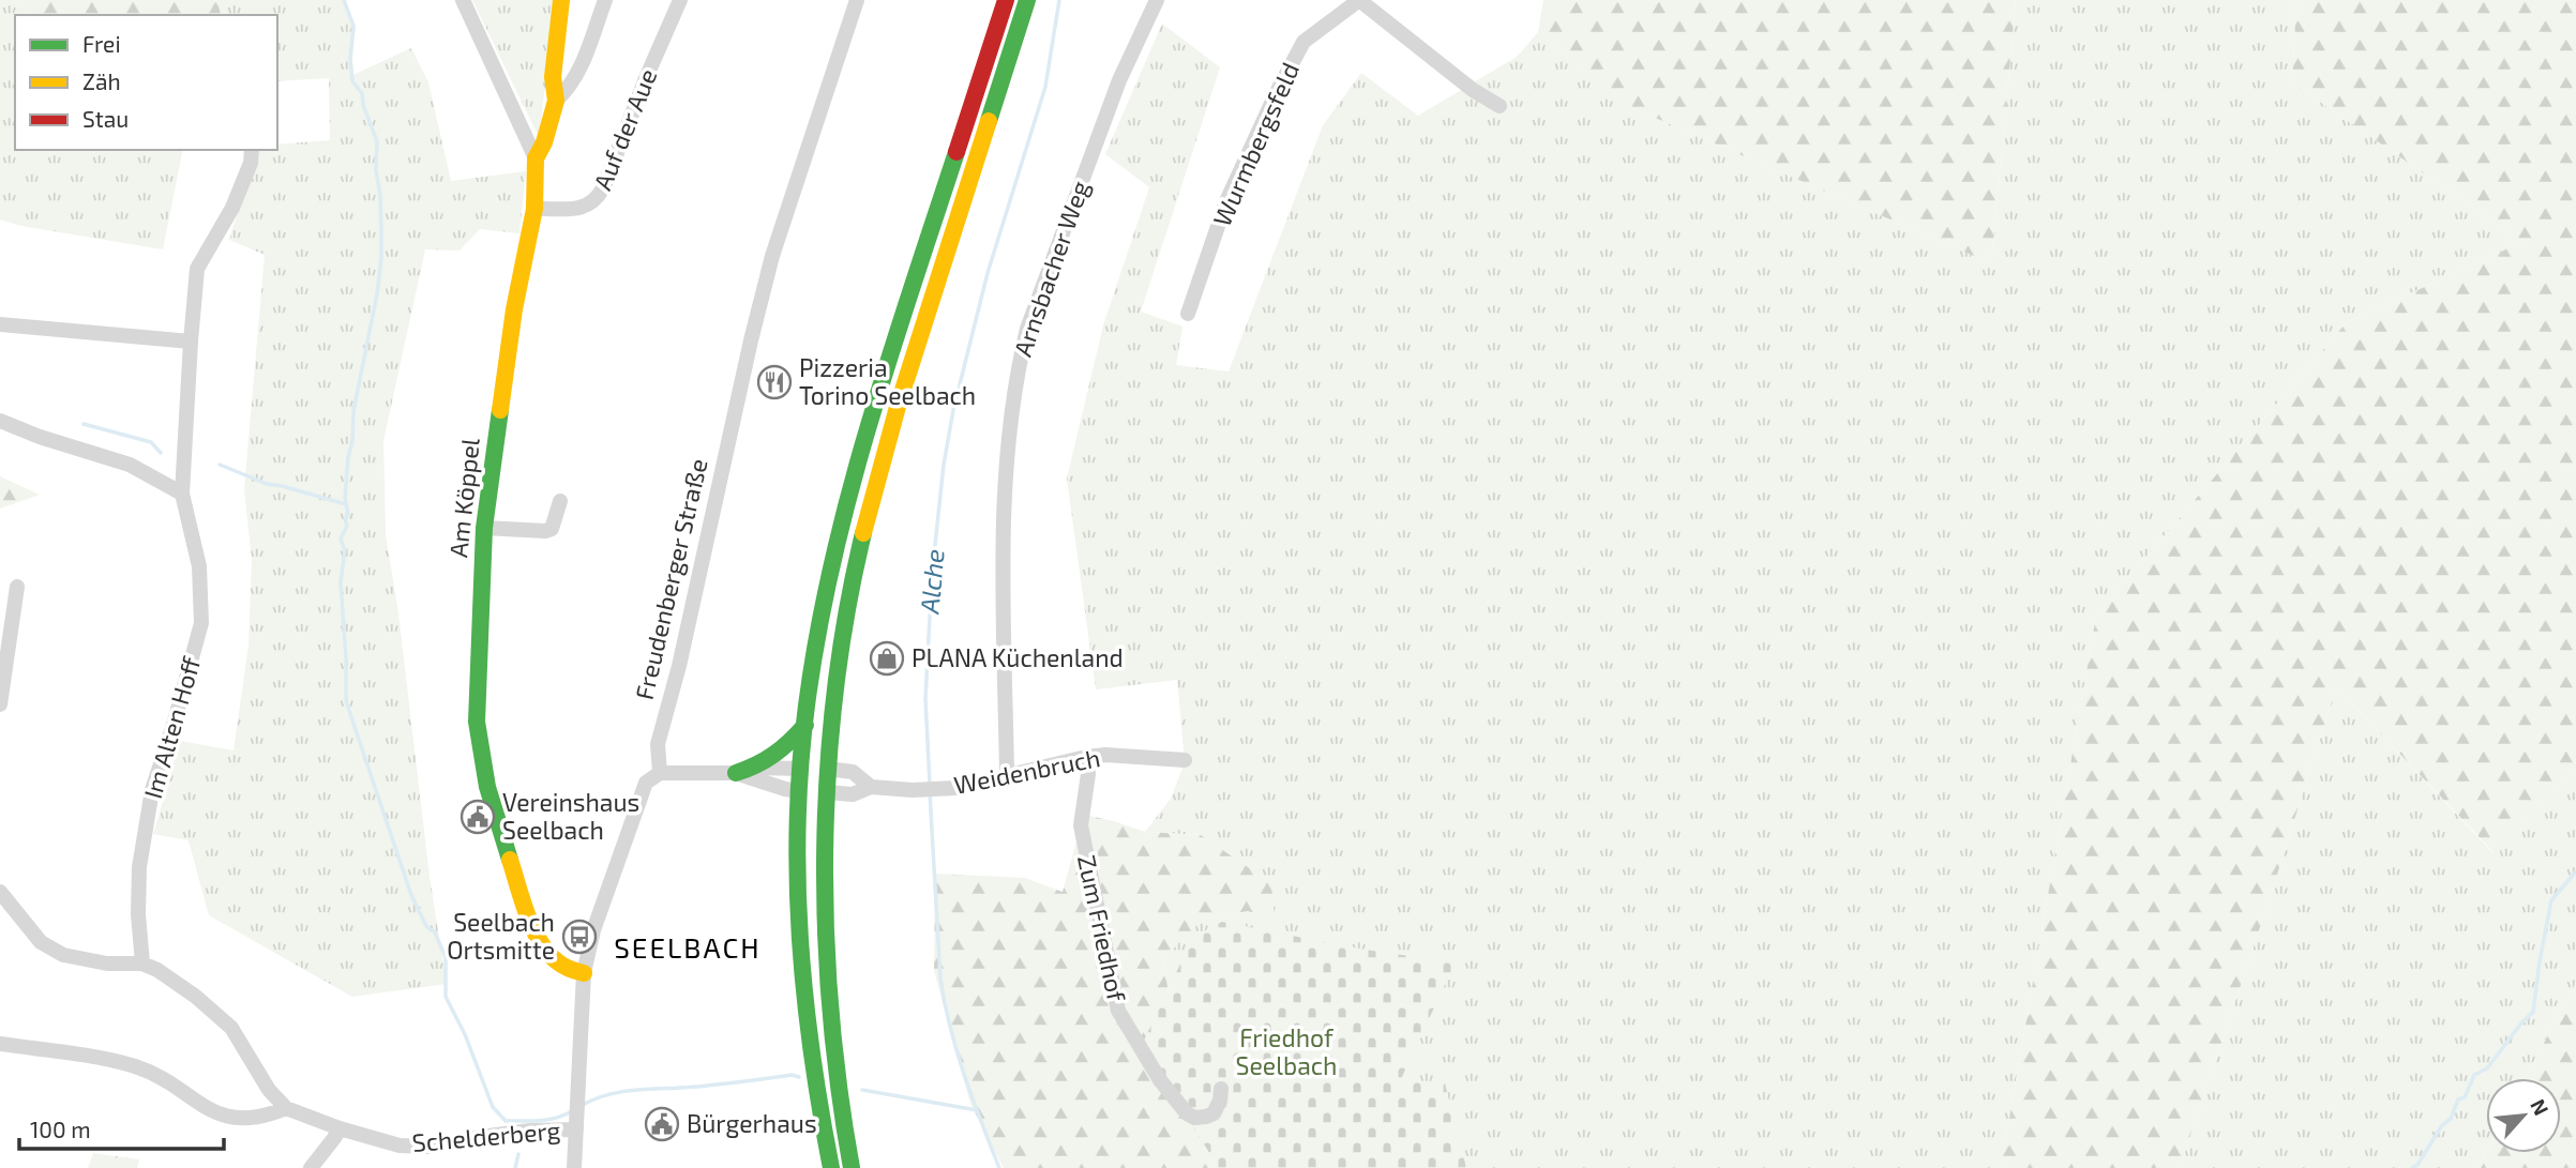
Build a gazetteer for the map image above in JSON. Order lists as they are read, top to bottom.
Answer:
{
  "streets": {
    "main road": ["Am Köppel"],
    "street": [
      "Auf der Aue",
      "Wurmbergsfeld",
      "Arnsbacher Weg",
      "Freudenberger Straße",
      "Im Alten Hoff",
      "Weidenbruch",
      "Zum Friedhof",
      "Schelderberg"
    ]
  },
  "crossings": [
    ["Auf der Aue", "Am Köppel"],
    ["Arnsbacher Weg", "Weidenbruch"],
    ["Im Alten Hoff", "Schelderberg"],
    ["Weidenbruch", "Zum Friedhof"]
  ],
  "districts": ["SEELBACH"],
  "water": ["Alche"],
  "parks": ["Friedhof Seelbach"],
  "places": {
    "restaurant": ["Pizzeria Torino Seelbach"],
    "shop": ["PLANA Küchenland"],
    "public building": ["Vereinshaus Seelbach", "Bürgerhaus"],
    "bus stop": ["Seelbach Ortsmitte"]
  },
  "legend": ["Frei", "Zäh", "Stau"],
  "scale_bar": "100 m",
  "north": "top right"
}
